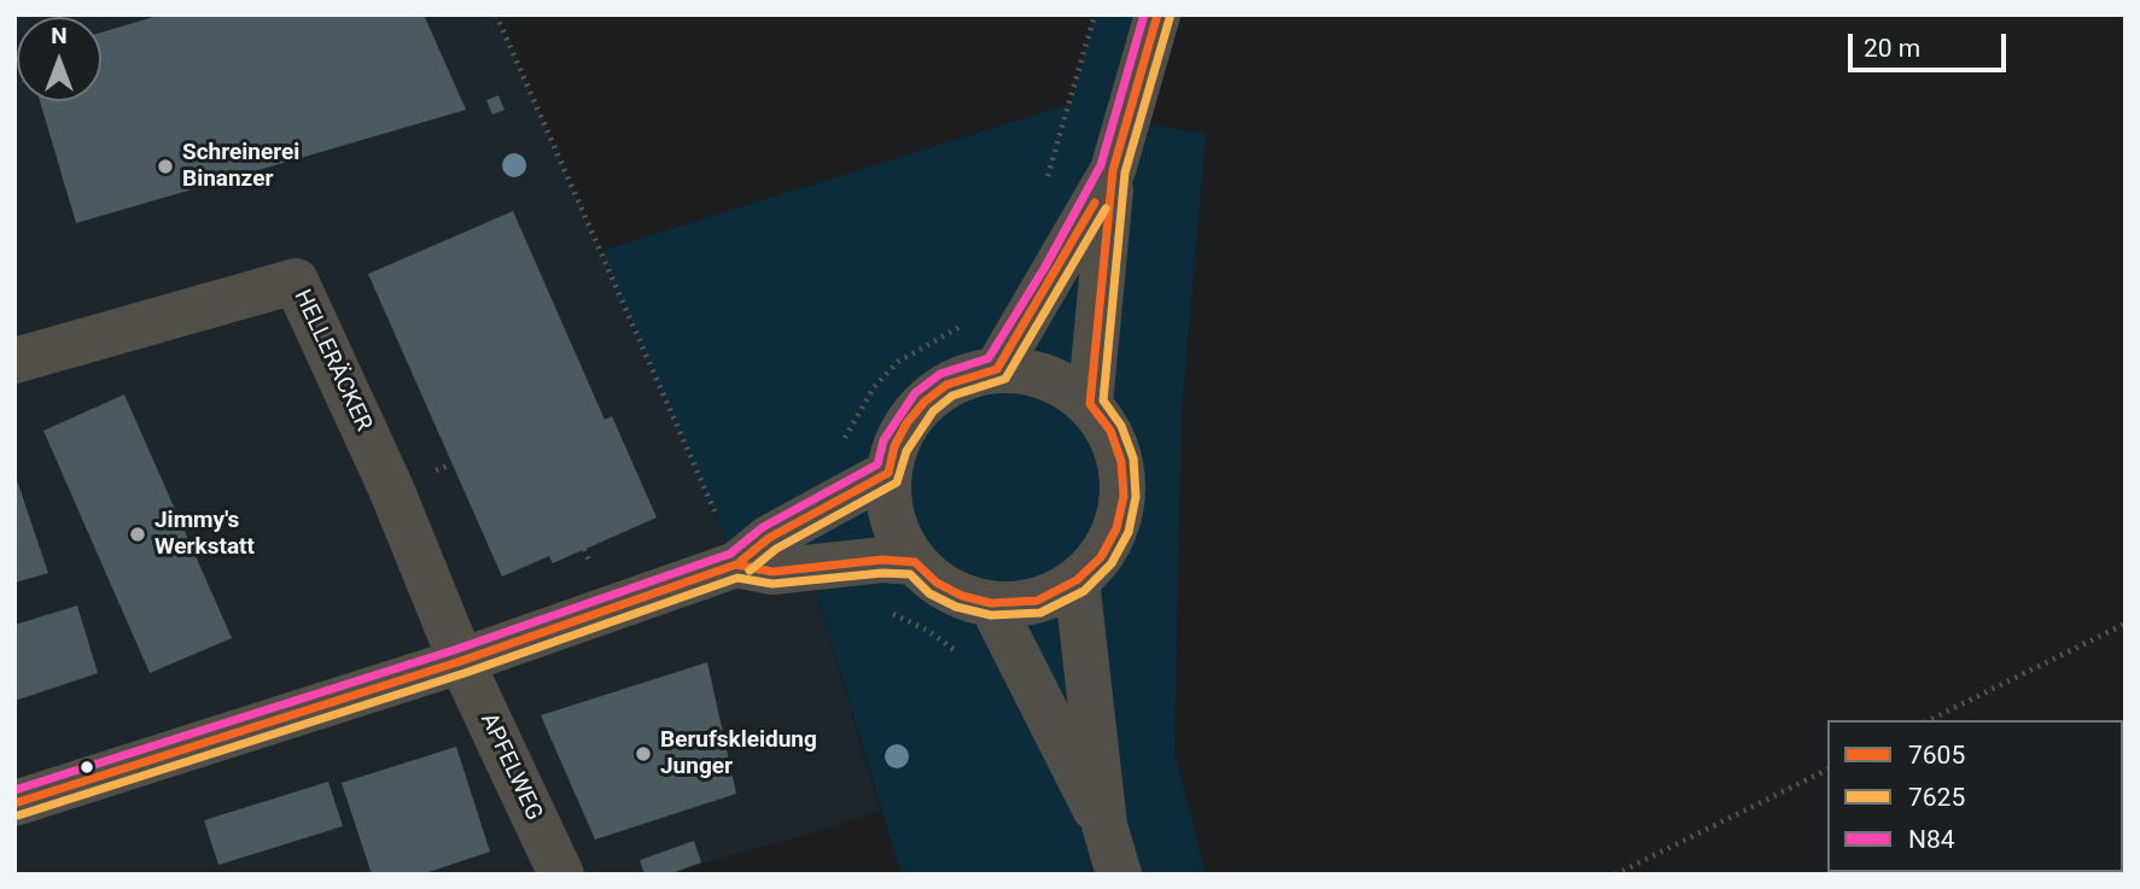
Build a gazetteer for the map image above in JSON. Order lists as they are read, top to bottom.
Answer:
{
  "streets": {
    "street": ["HELLERÄCKER", "APFELWEG"]
  },
  "crossings": [
    ["HELLERÄCKER", "APFELWEG"]
  ],
  "places": ["Schreinerei Binanzer", "Jimmy's Werkstatt", "Berufskleidung Junger"],
  "lines": ["transit line 7605", "transit line N84", "transit line 7625"],
  "legend": ["7605", "7625", "N84"],
  "scale_bar": "20 m",
  "north": "top"
}
